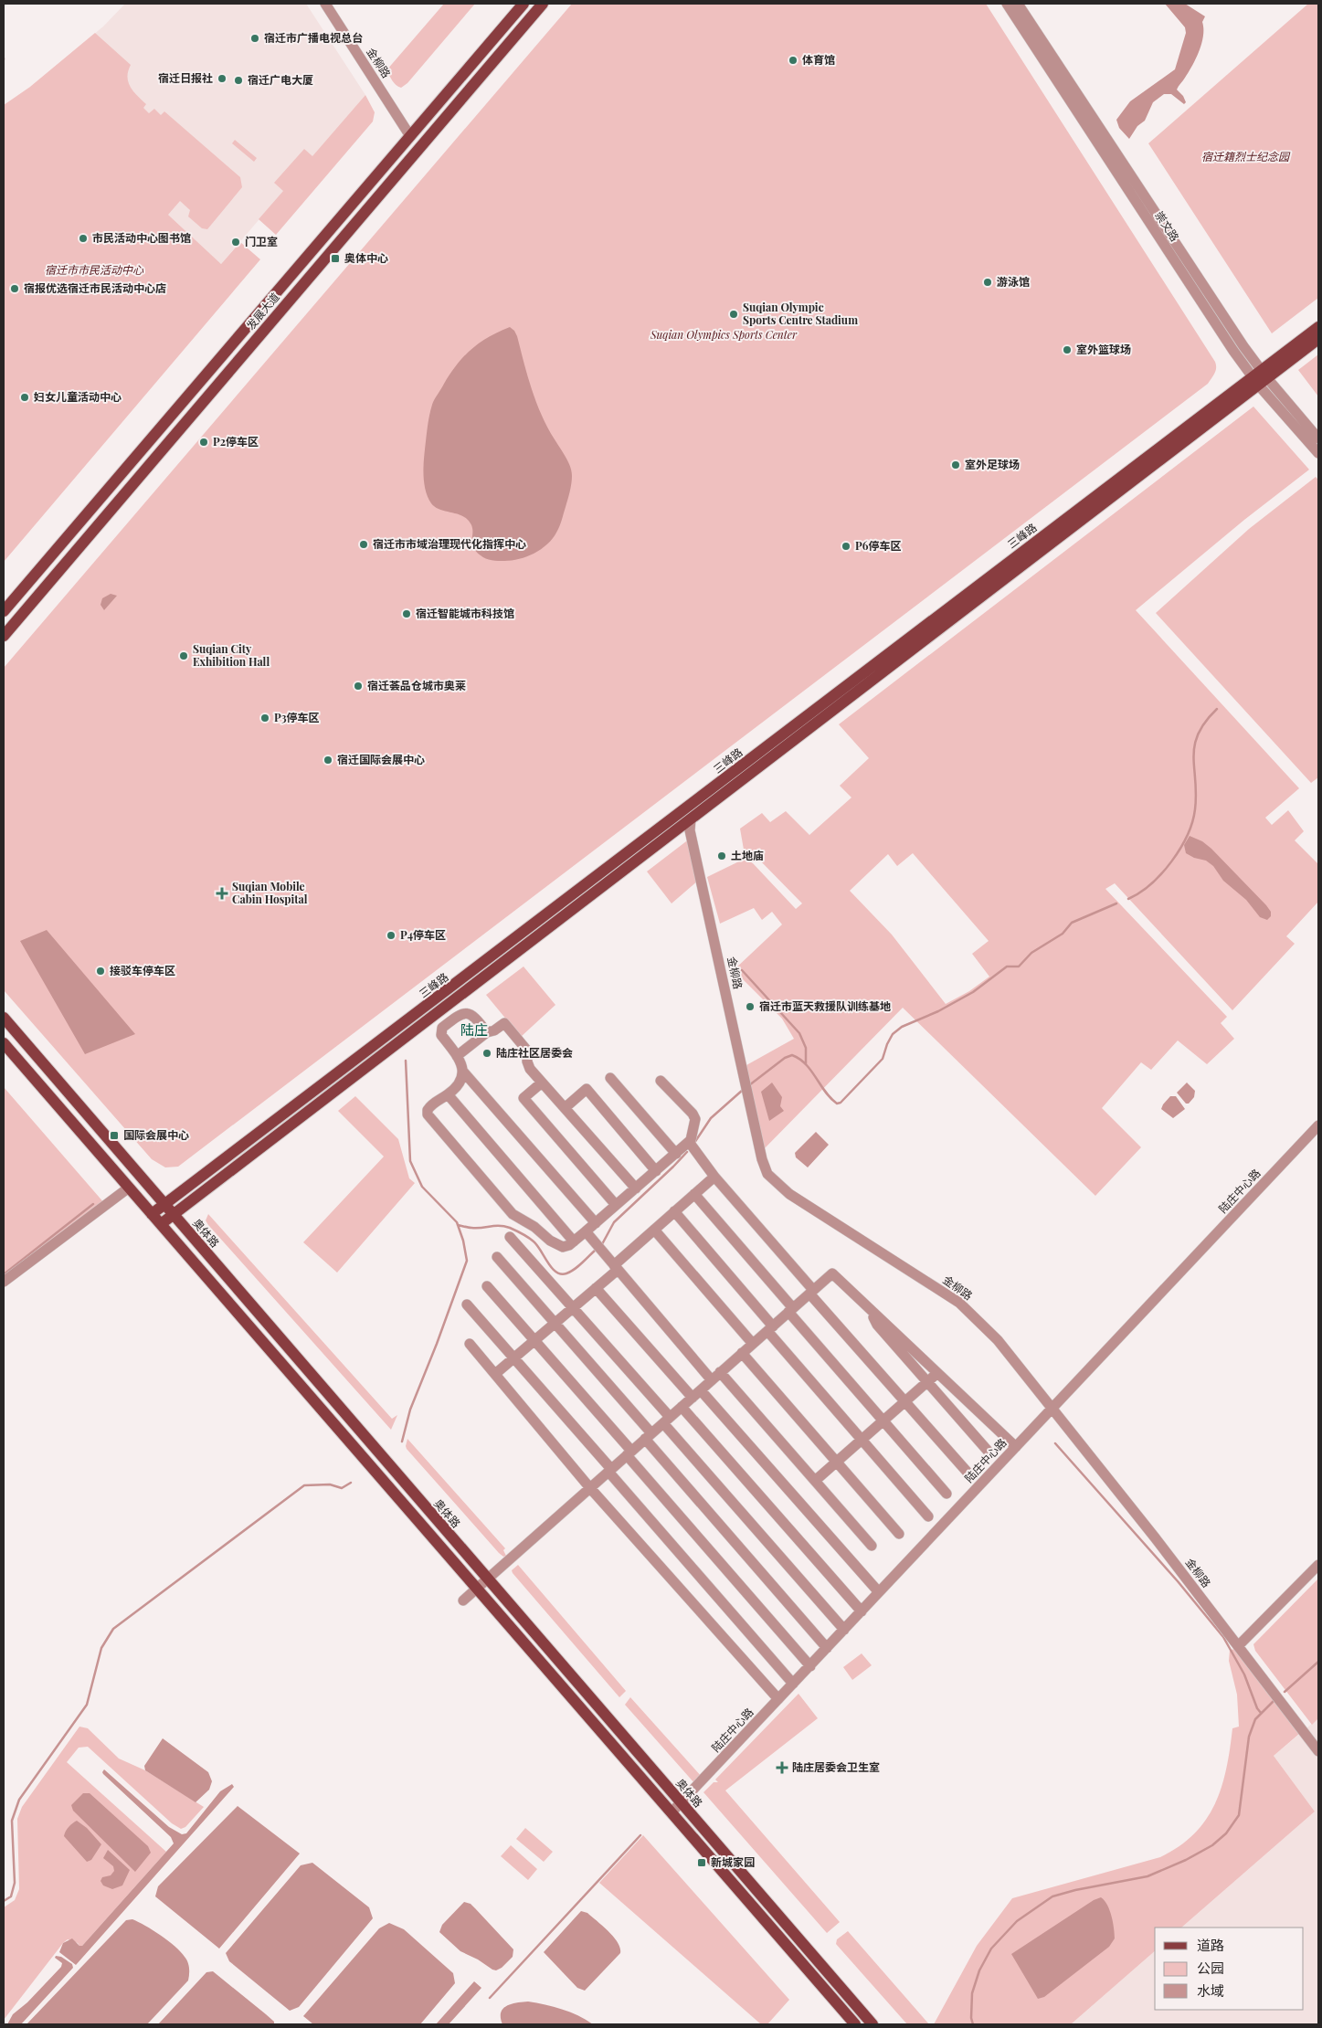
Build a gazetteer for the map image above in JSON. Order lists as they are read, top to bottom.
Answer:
{
  "streets": {
    "main road": ["发展大道", "三峰路", "奥体路"],
    "street": ["金柳路", "崇文路", "陆庄中心路"]
  },
  "crossings": [
    ["金柳路", "发展大道"],
    ["金柳路", "三峰路"],
    ["金柳路", "陆庄中心路"],
    ["崇文路", "三峰路"],
    ["三峰路", "奥体路"],
    ["陆庄中心路", "奥体路"]
  ],
  "districts": ["陆庄"],
  "parks": ["宿迁籍烈士纪念园", "宿迁市市民活动中心", "Suqian Olympics Sports Center"],
  "places": {
    "other": [
      "宿迁市广播电视总台",
      "体育馆",
      "宿迁日报社",
      "宿迁广电大厦",
      "市民活动中心图书馆",
      "门卫室",
      "游泳馆",
      "宿报优选宿迁市民活动中心店",
      "Suqian Olympic Sports Centre Stadium",
      "室外篮球场",
      "妇女儿童活动中心",
      "P2停车区",
      "室外足球场",
      "宿迁市市域治理现代化指挥中心",
      "P6停车区",
      "宿迁智能城市科技馆",
      "Suqian City Exhibition Hall",
      "宿迁荟品仓城市奥莱",
      "P3停车区",
      "宿迁国际会展中心",
      "土地庙",
      "P4停车区",
      "接驳车停车区",
      "宿迁市蓝天救援队训练基地",
      "陆庄社区居委会"
    ],
    "transit": ["奥体中心", "国际会展中心", "新城家园"],
    "health": ["Suqian Mobile Cabin Hospital", "陆庄居委会卫生室"]
  },
  "legend": ["道路", "公园", "水域"]
}
